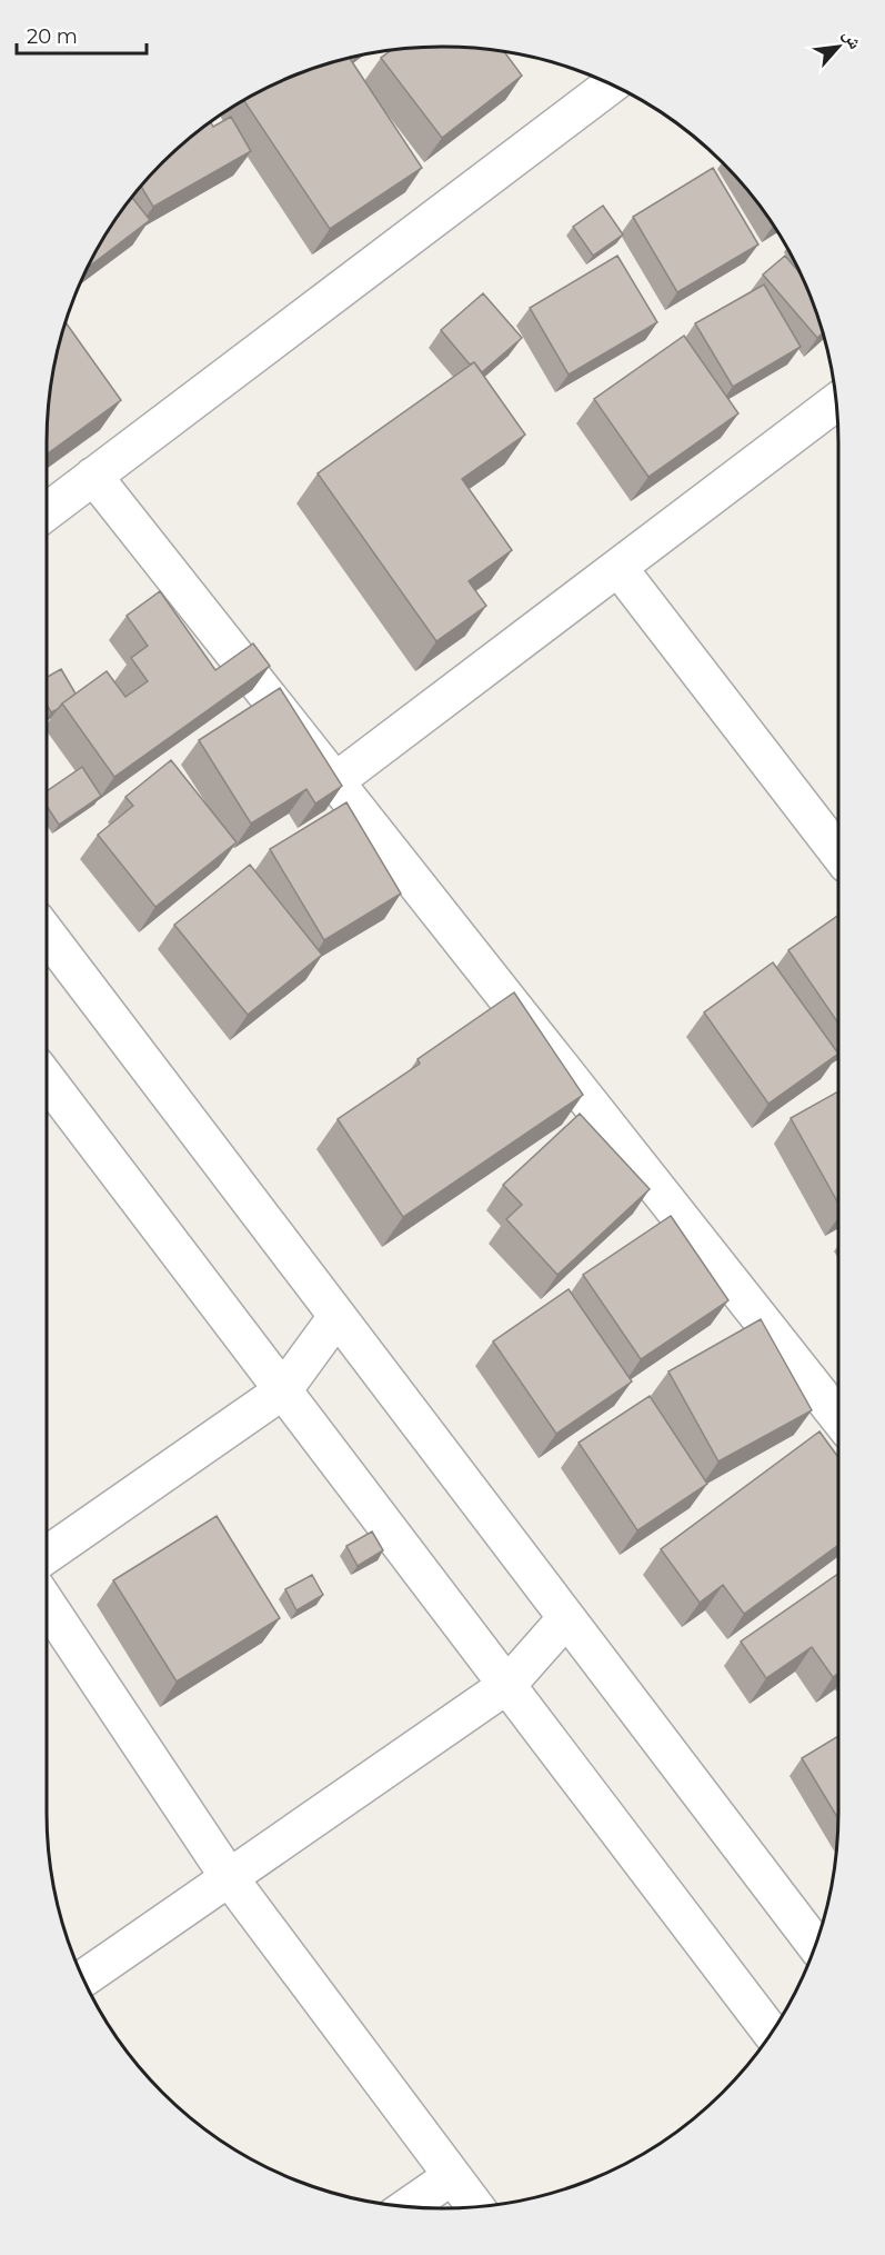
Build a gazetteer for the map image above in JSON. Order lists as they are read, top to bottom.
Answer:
{
  "scale_bar": "20 m",
  "north": "top right"
}
